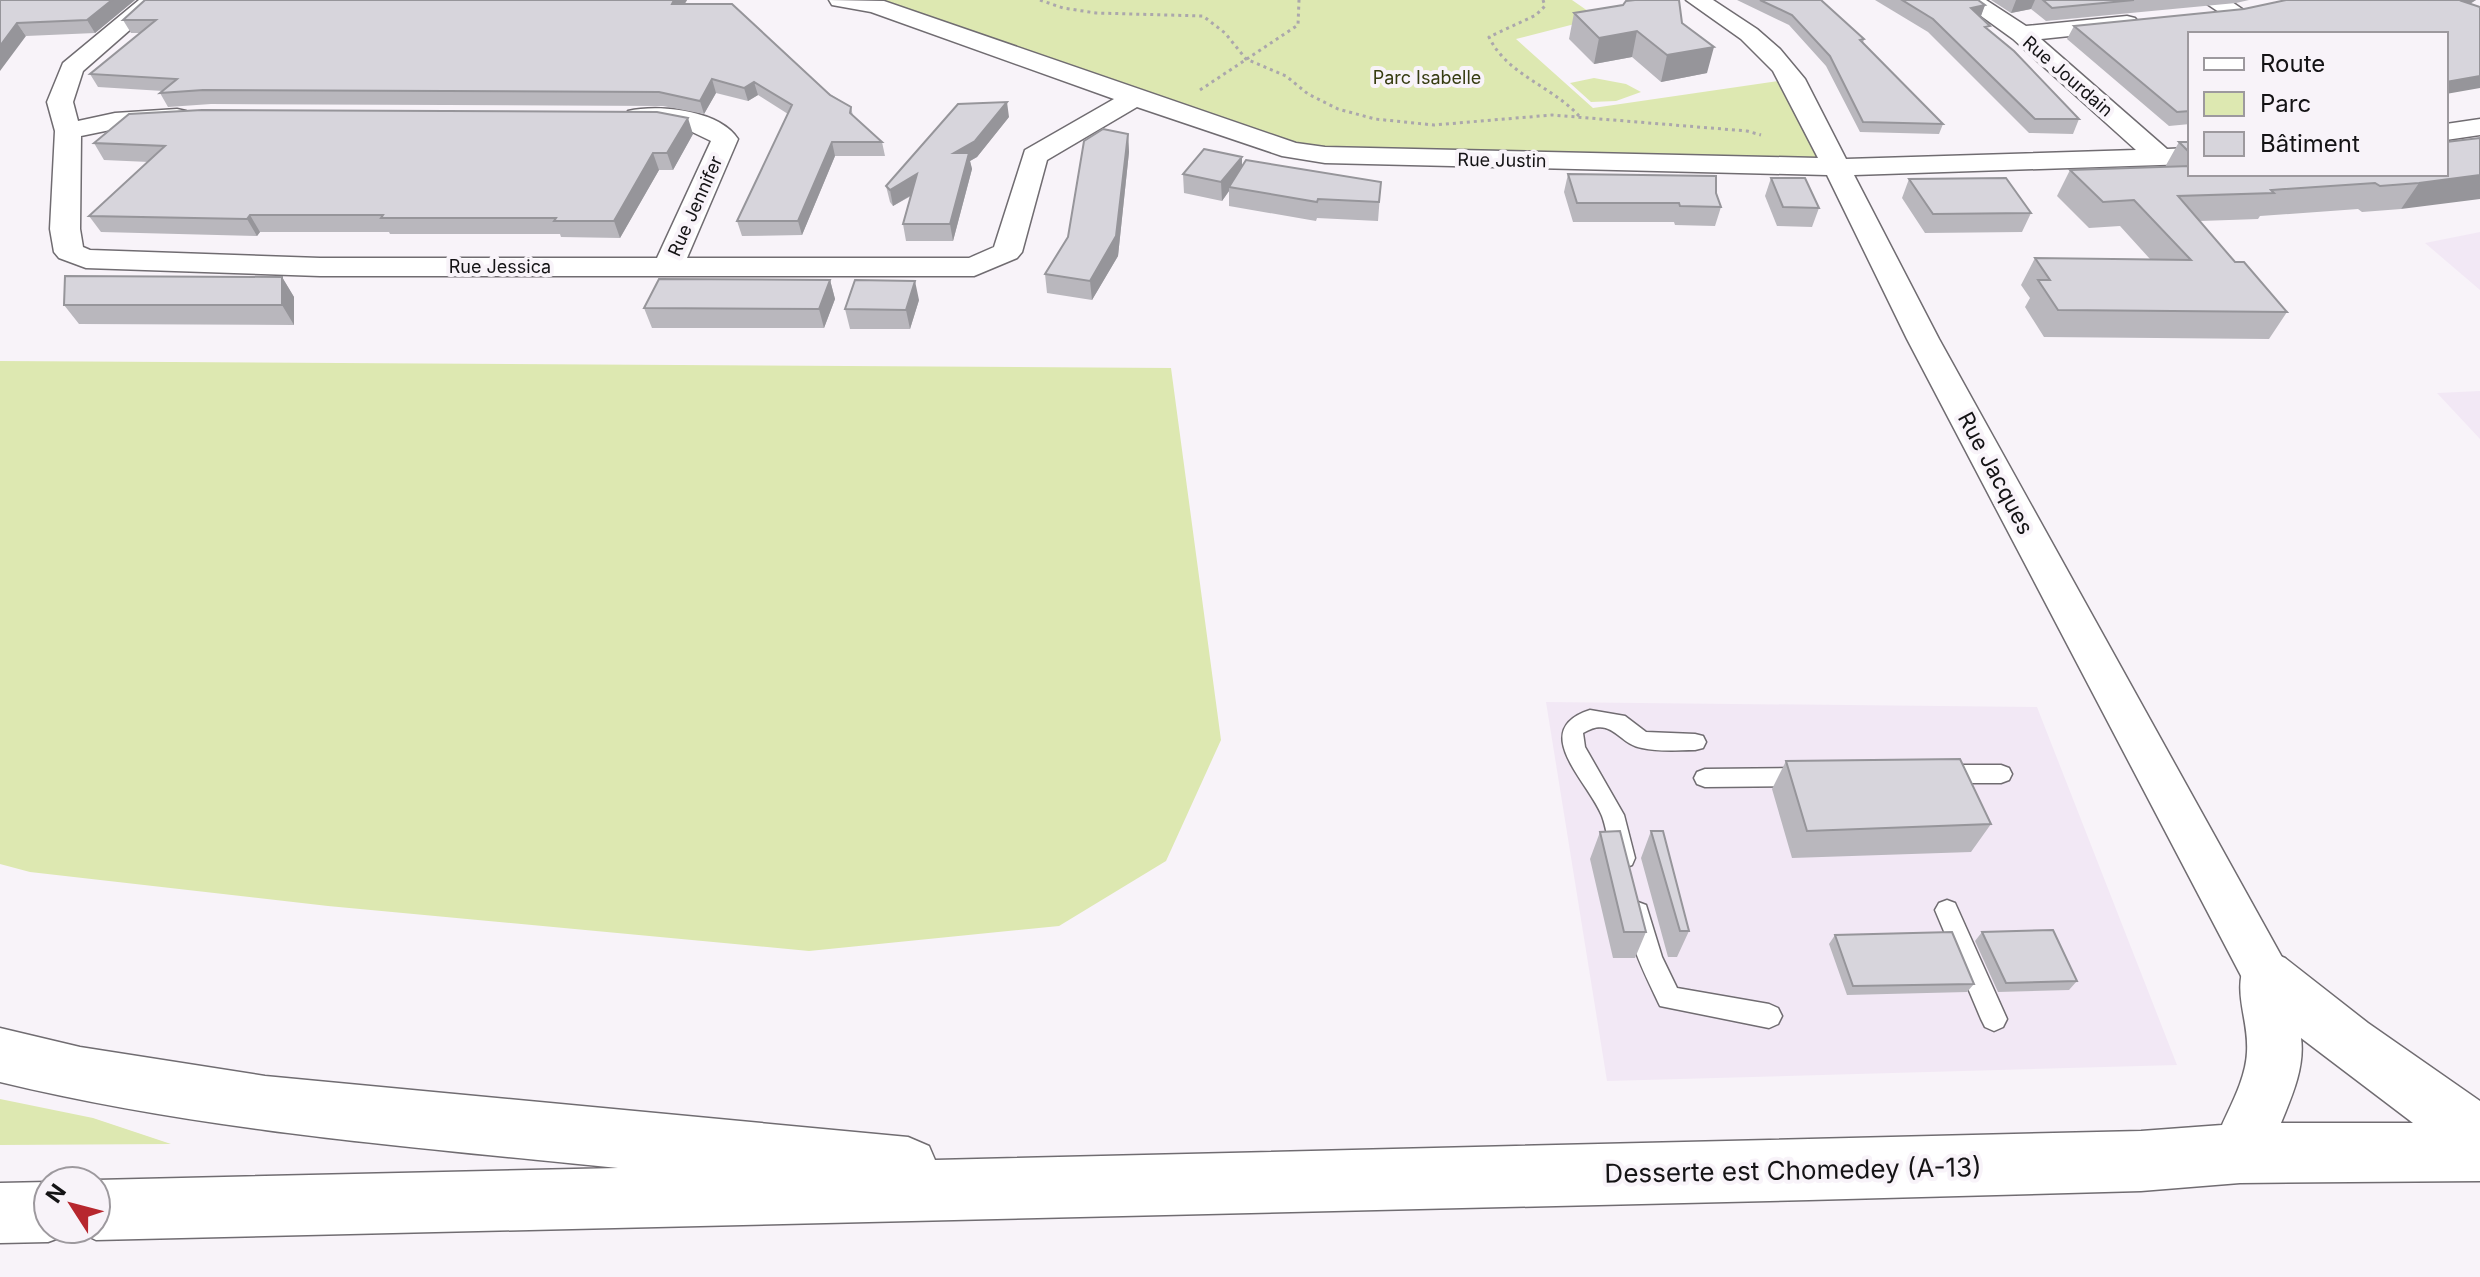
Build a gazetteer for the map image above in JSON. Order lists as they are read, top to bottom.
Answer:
{
  "streets": {
    "main road": ["Desserte est Chomedey (A-13)"],
    "street": [
      "Rue Jourdain",
      "Rue Justin",
      "Rue Jennifer",
      "Rue Jessica",
      "Rue Jacques"
    ]
  },
  "crossings": [
    ["Rue Jourdain", "Rue Justin"],
    ["Rue Justin", "Rue Jessica"],
    ["Rue Justin", "Rue Jacques"],
    ["Rue Jennifer", "Rue Jessica"]
  ],
  "parks": ["Parc Isabelle"],
  "legend": ["Route", "Parc", "Bâtiment"],
  "north": "top left"
}
